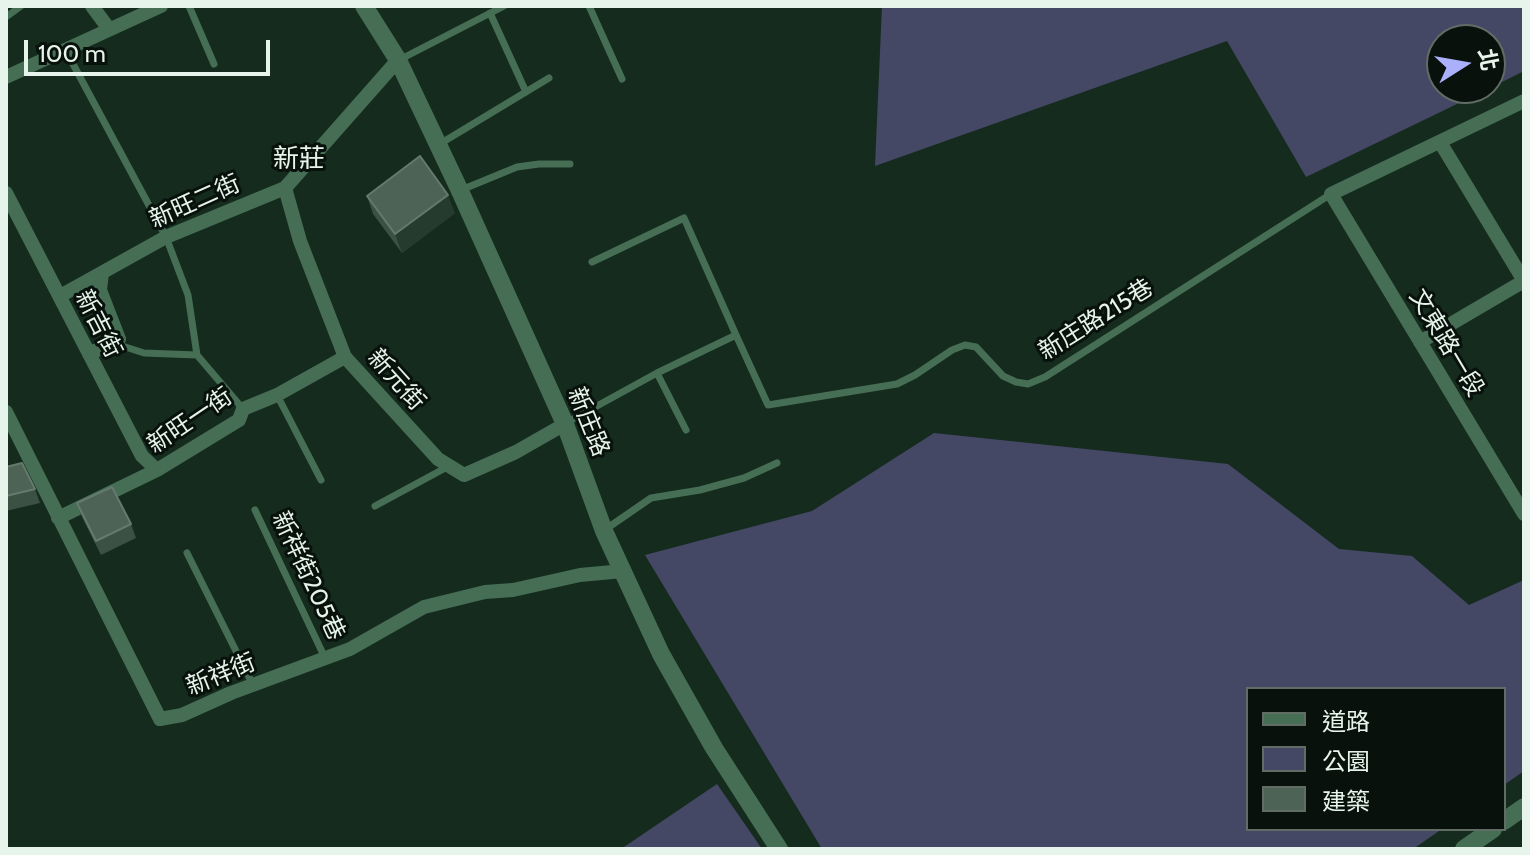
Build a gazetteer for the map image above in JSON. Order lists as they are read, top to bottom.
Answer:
{
  "streets": {
    "street": [
      "新旺二街",
      "新吉街",
      "文東路一段",
      "新元街",
      "新旺一街",
      "新庄路",
      "新祥街"
    ],
    "lane": ["新庄路215巷", "新祥街205巷"]
  },
  "crossings": [
    ["新旺二街", "新吉街"],
    ["新旺二街", "新元街"],
    ["新旺二街", "新庄路"],
    ["新庄路215巷", "文東路一段"],
    ["新吉街", "新旺一街"],
    ["新元街", "新旺一街"],
    ["新旺一街", "新祥街"],
    ["新庄路", "新祥街"],
    ["新祥街205巷", "新祥街"]
  ],
  "districts": ["新莊"],
  "legend": ["道路", "公園", "建築"],
  "scale_bar": "100 m",
  "north": "right"
}
